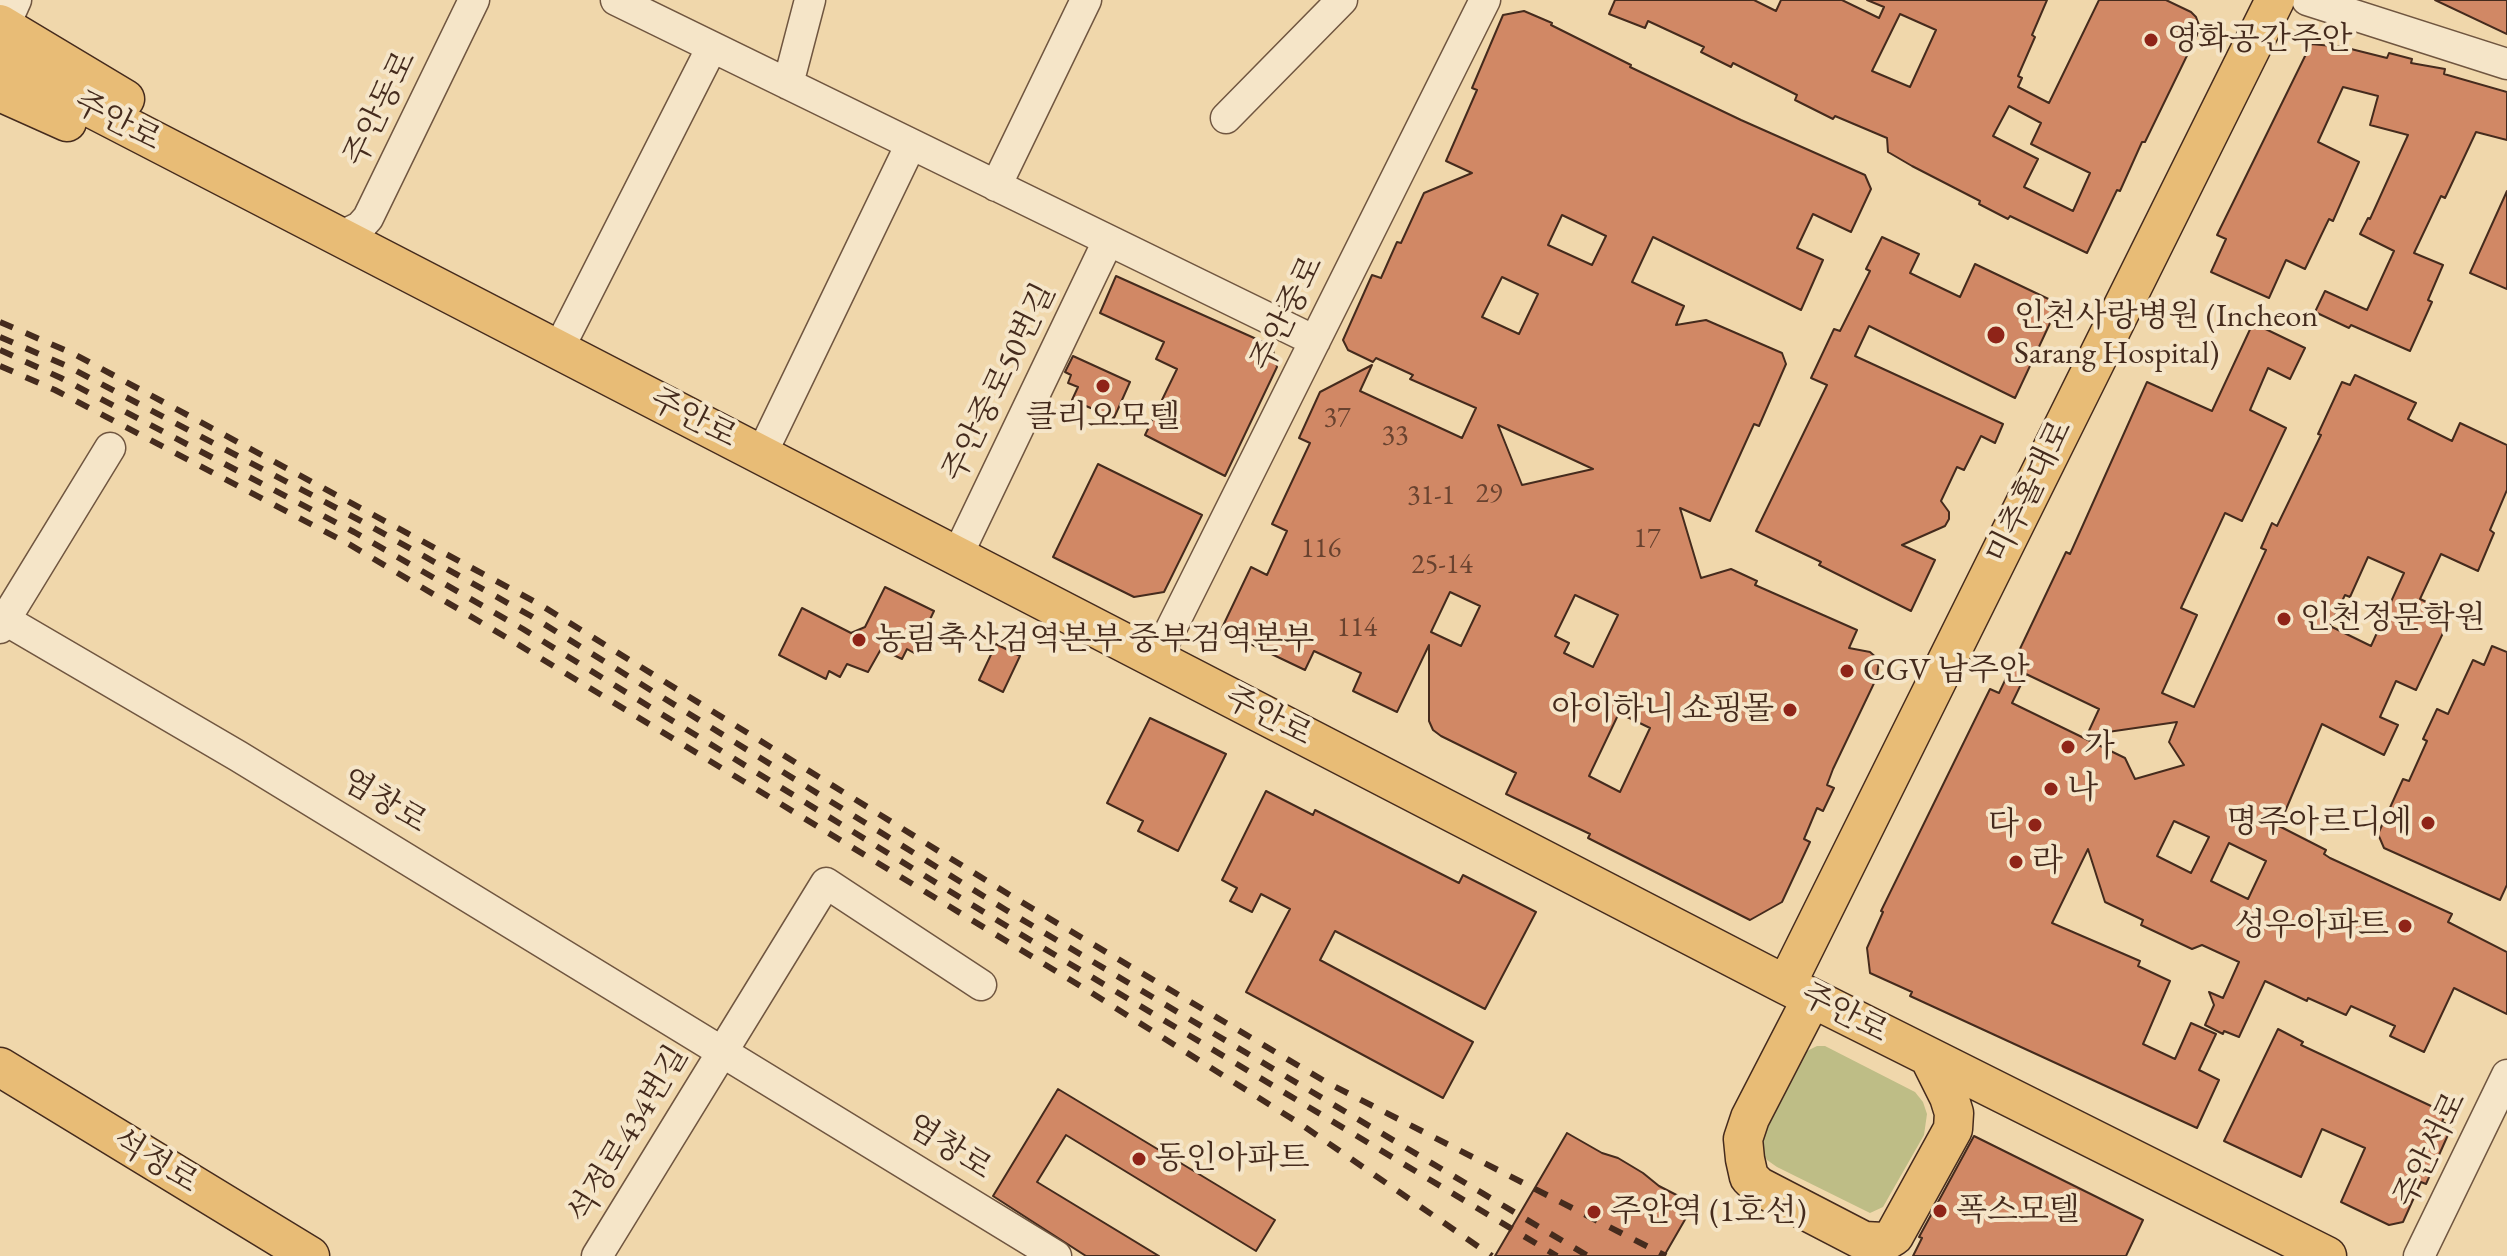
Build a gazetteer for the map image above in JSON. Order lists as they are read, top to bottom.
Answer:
{
  "streets": {
    "main road": ["주안로", "미추홀대로", "석정로"],
    "street": [
      "주안동로",
      "주안중로",
      "주안중로50번길",
      "염창로",
      "석정로434번길",
      "주안서로"
    ]
  },
  "crossings": [
    ["주안동로", "주안로"],
    ["주안로", "주안중로"],
    ["주안로", "주안중로50번길"],
    ["주안로", "미추홀대로"],
    ["염창로", "석정로434번길"]
  ],
  "places": [
    "영화공간주안",
    "인천사랑병원 (Incheon Sarang Hospital)",
    "클리오모텔",
    "인천정문학원",
    "농림축산검역본부 중부검역본부",
    "CGV 남주안",
    "아이하니 쇼핑몰",
    "가",
    "나",
    "명주아르디에",
    "다",
    "라",
    "성우아파트",
    "동인아파트",
    "폭스모텔",
    "주안역 (1호선)"
  ],
  "house_numbers": [
    "37",
    "33",
    "29",
    "31-1",
    "17",
    "116",
    "25-14",
    "114"
  ]
}
